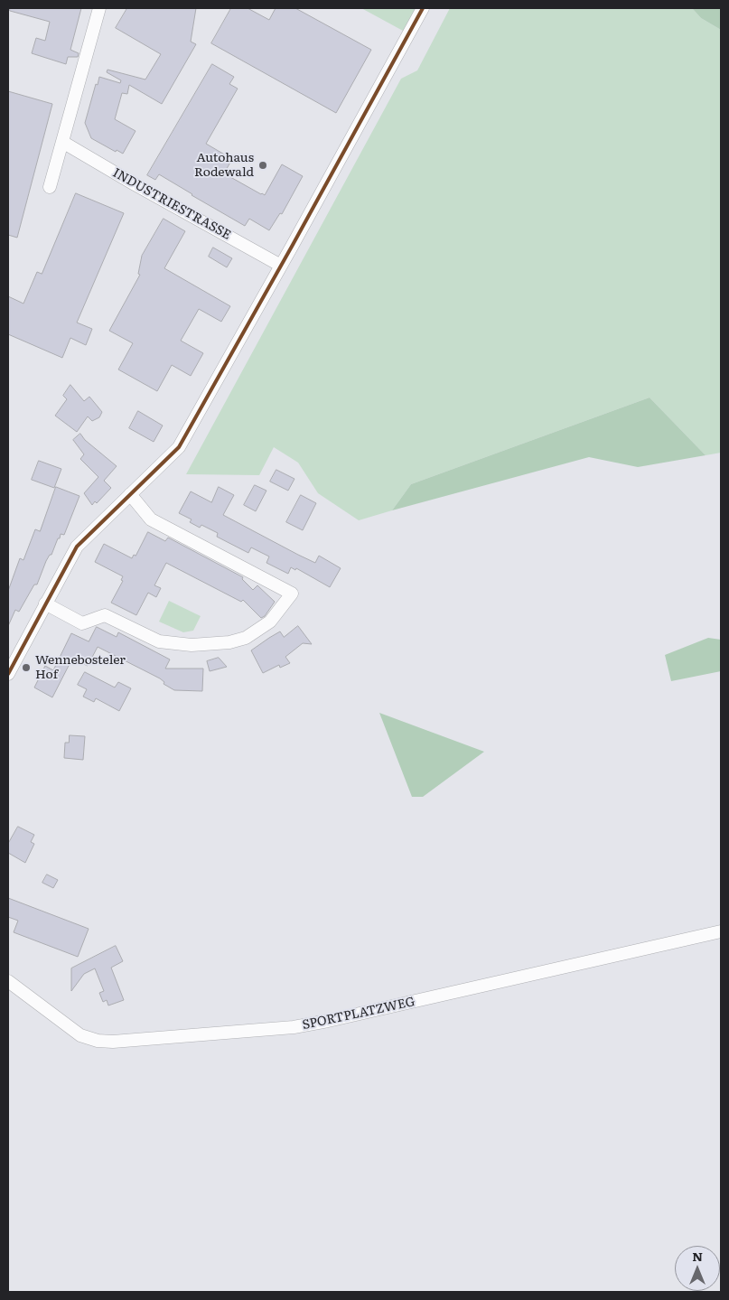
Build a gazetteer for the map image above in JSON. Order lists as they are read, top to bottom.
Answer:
{
  "streets": {
    "street": ["INDUSTRIESTRASSE", "SPORTPLATZWEG"]
  },
  "places": ["Autohaus Rodewald", "Wennebosteler Hof"],
  "north": "top"
}
